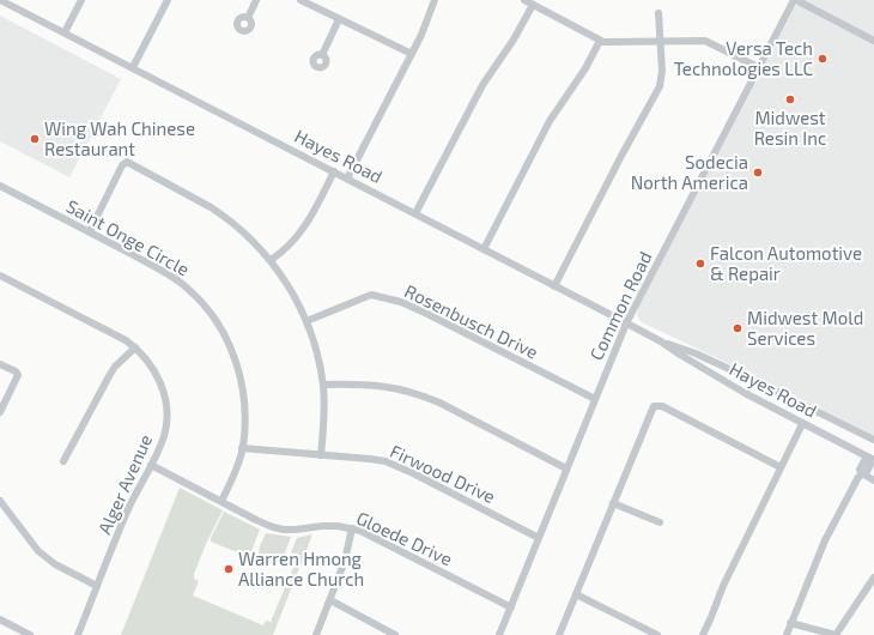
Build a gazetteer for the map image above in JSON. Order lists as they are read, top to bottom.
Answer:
{
  "streets": {
    "street": [
      "Hayes Road",
      "Saint Onge Circle",
      "Common Road",
      "Rosenbusch Drive",
      "Firwood Drive",
      "Alger Avenue",
      "Gloede Drive"
    ]
  },
  "crossings": [
    ["Hayes Road", "Common Road"],
    ["Saint Onge Circle", "Firwood Drive"],
    ["Saint Onge Circle", "Gloede Drive"],
    ["Common Road", "Rosenbusch Drive"],
    ["Common Road", "Firwood Drive"],
    ["Common Road", "Gloede Drive"],
    ["Alger Avenue", "Gloede Drive"]
  ],
  "places": [
    "Versa Tech Technologies LLC",
    "Midwest Resin Inc",
    "Wing Wah Chinese Restaurant",
    "Sodecia North America",
    "Falcon Automotive & Repair",
    "Midwest Mold Services",
    "Warren Hmong Alliance Church"
  ]
}
